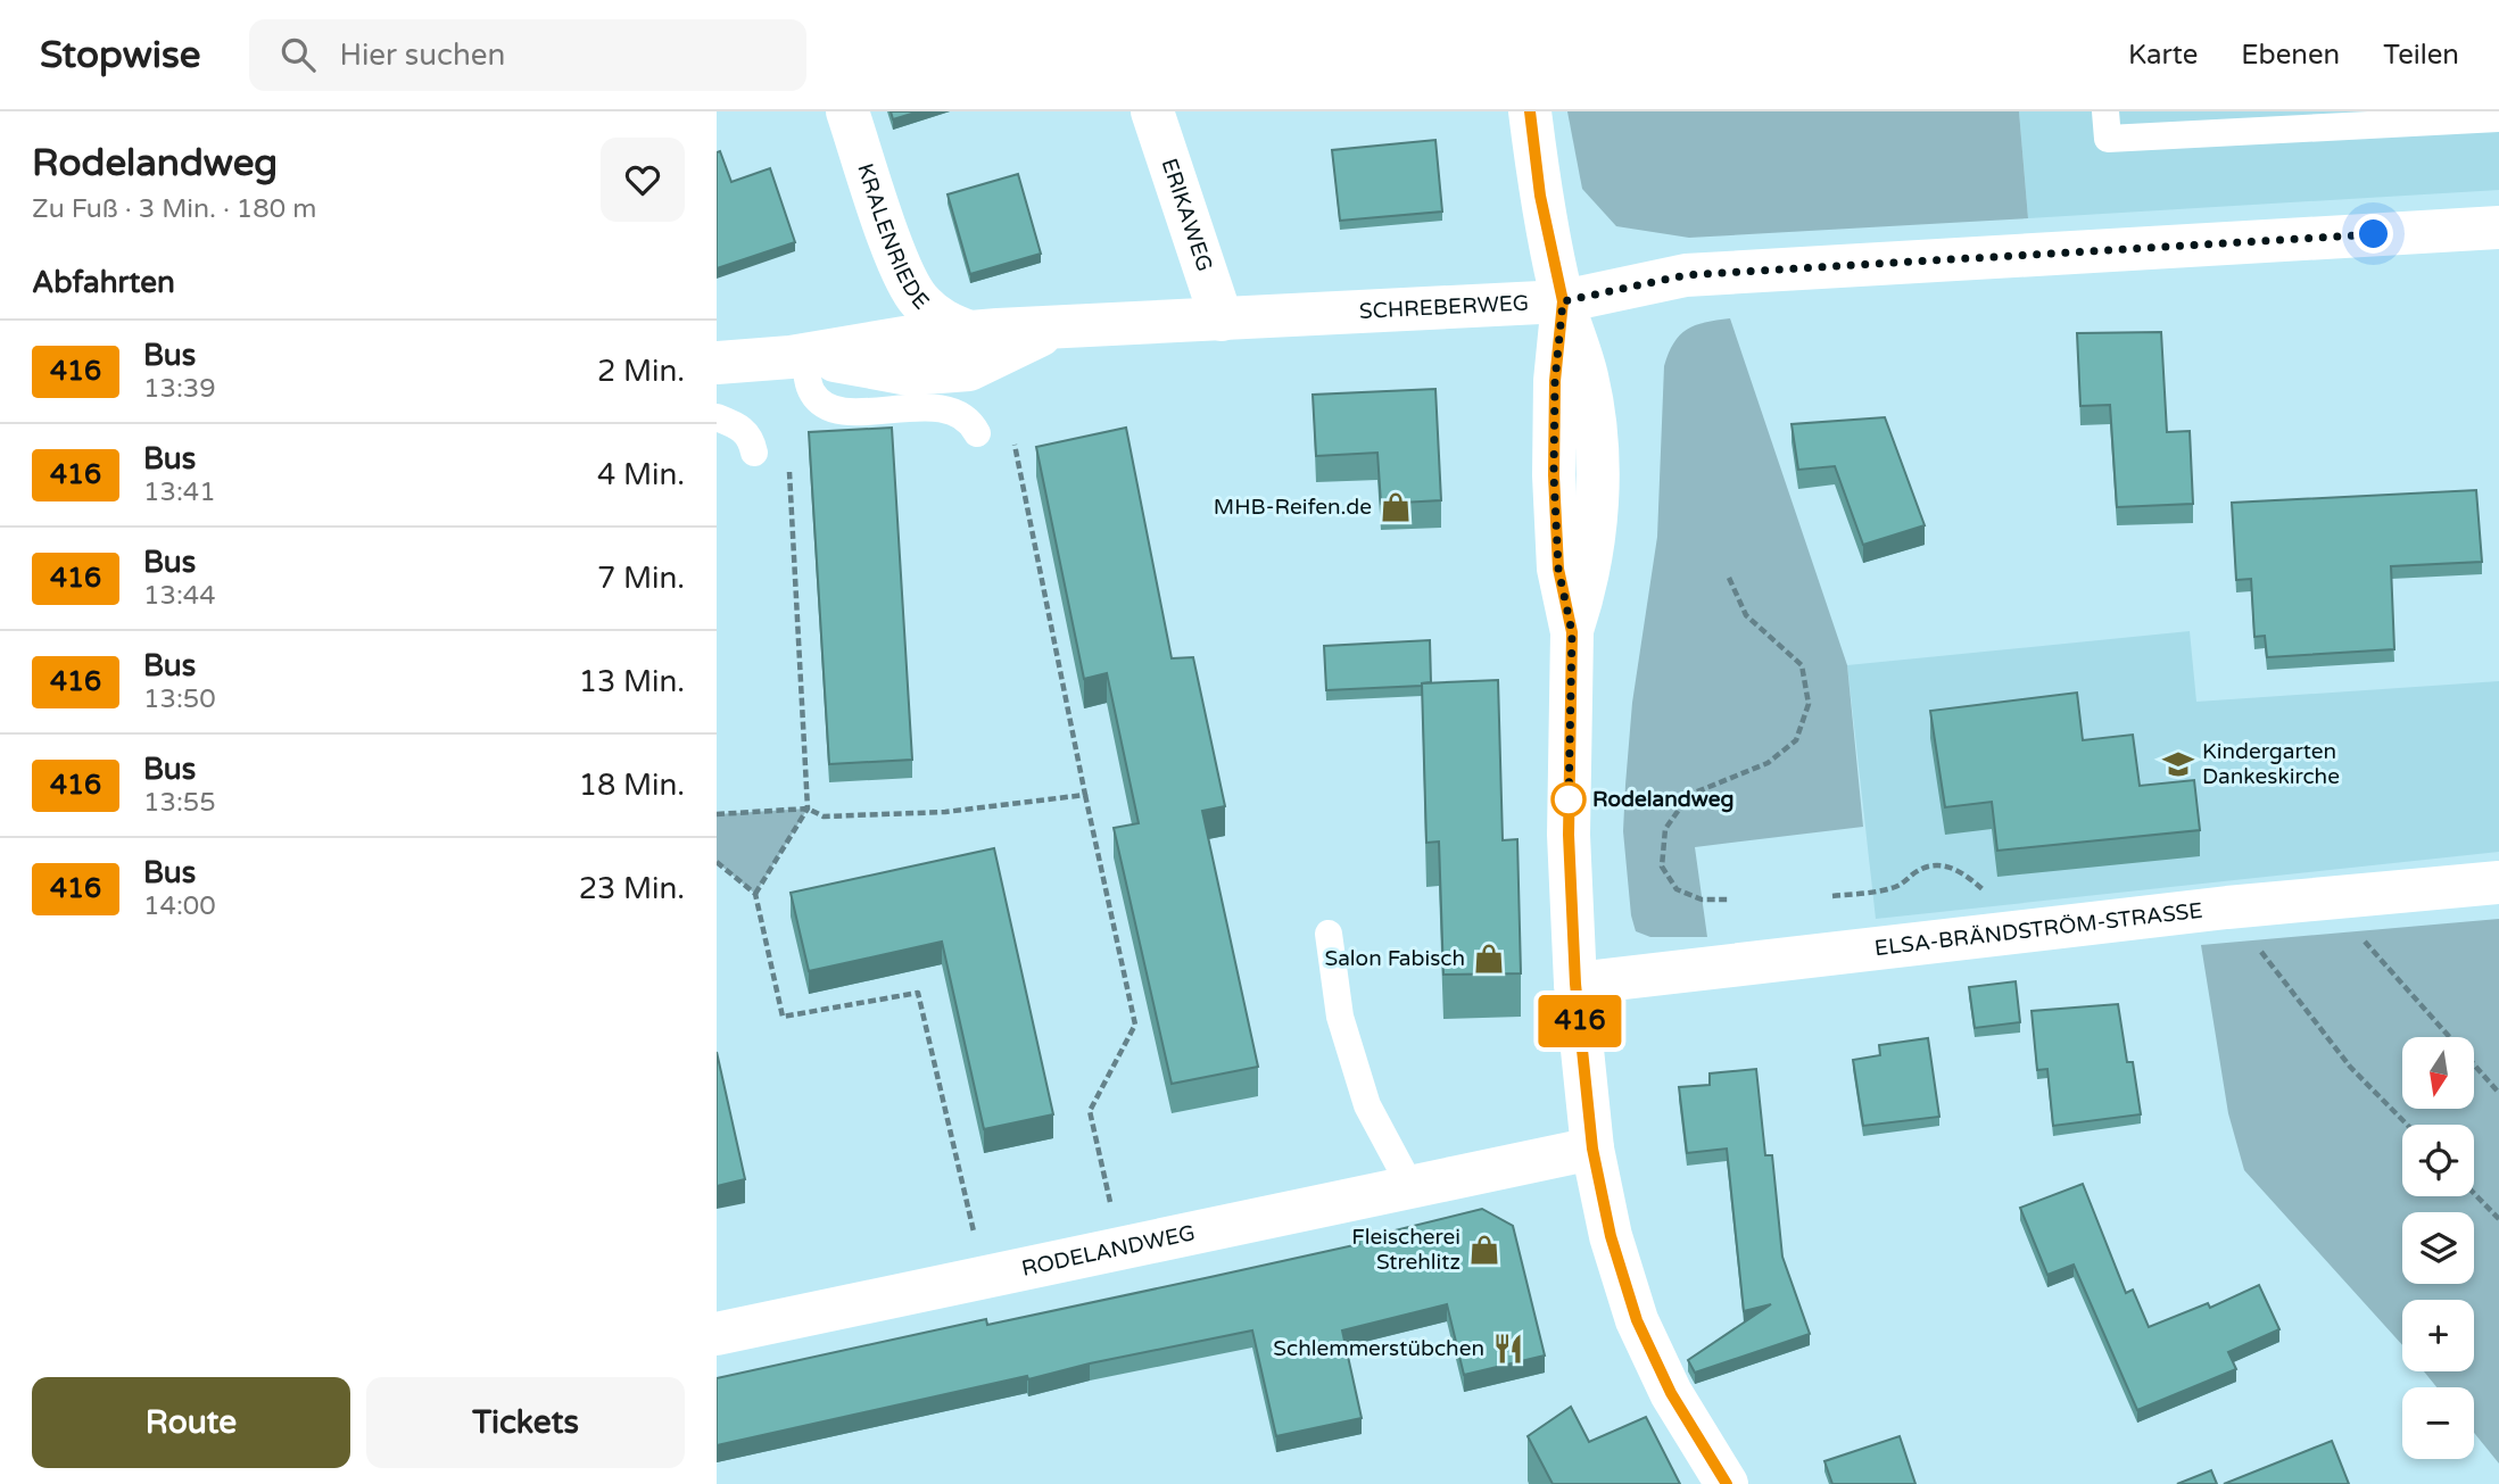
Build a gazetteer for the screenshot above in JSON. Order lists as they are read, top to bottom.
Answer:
{
  "streets": {
    "street": [
      "ERIKAWEG",
      "KRALENRIEDE",
      "SCHREBERWEG",
      "ELSA-BRÄNDSTRÖM-STRASSE",
      "RODELANDWEG"
    ]
  },
  "crossings": [
    ["ERIKAWEG", "SCHREBERWEG"],
    ["KRALENRIEDE", "SCHREBERWEG"]
  ],
  "places": {
    "shop": ["MHB-Reifen.de", "Salon Fabisch", "Fleischerei Strehlitz"],
    "school or university": ["Kindergarten Dankeskirche"],
    "other": ["Rodelandweg"],
    "restaurant": ["Schlemmerstübchen"]
  },
  "lines": ["bus line 416"],
  "north": "bottom",
  "page": {
    "header": "Stopwise",
    "search": "Hier suchen",
    "nav": ["Karte", "Ebenen", "Teilen"],
    "heading": [
      ["Rodelandweg", "Zu Fuß · 3 Min. · 180 m"],
      "Abfahrten"
    ],
    "on_map": "416",
    "list": [
      {
        "mark": "416",
        "name": "Bus",
        "note": "13:39",
        "value": "2 Min."
      },
      {
        "mark": "416",
        "name": "Bus",
        "note": "13:41",
        "value": "4 Min."
      },
      {
        "mark": "416",
        "name": "Bus",
        "note": "13:44",
        "value": "7 Min."
      },
      {
        "mark": "416",
        "name": "Bus",
        "note": "13:50",
        "value": "13 Min."
      },
      {
        "mark": "416",
        "name": "Bus",
        "note": "13:55",
        "value": "18 Min."
      },
      {
        "mark": "416",
        "name": "Bus",
        "note": "14:00",
        "value": "23 Min."
      }
    ],
    "map_buttons": ["+", "−"],
    "buttons": ["Route", "Tickets"]
  }
}
